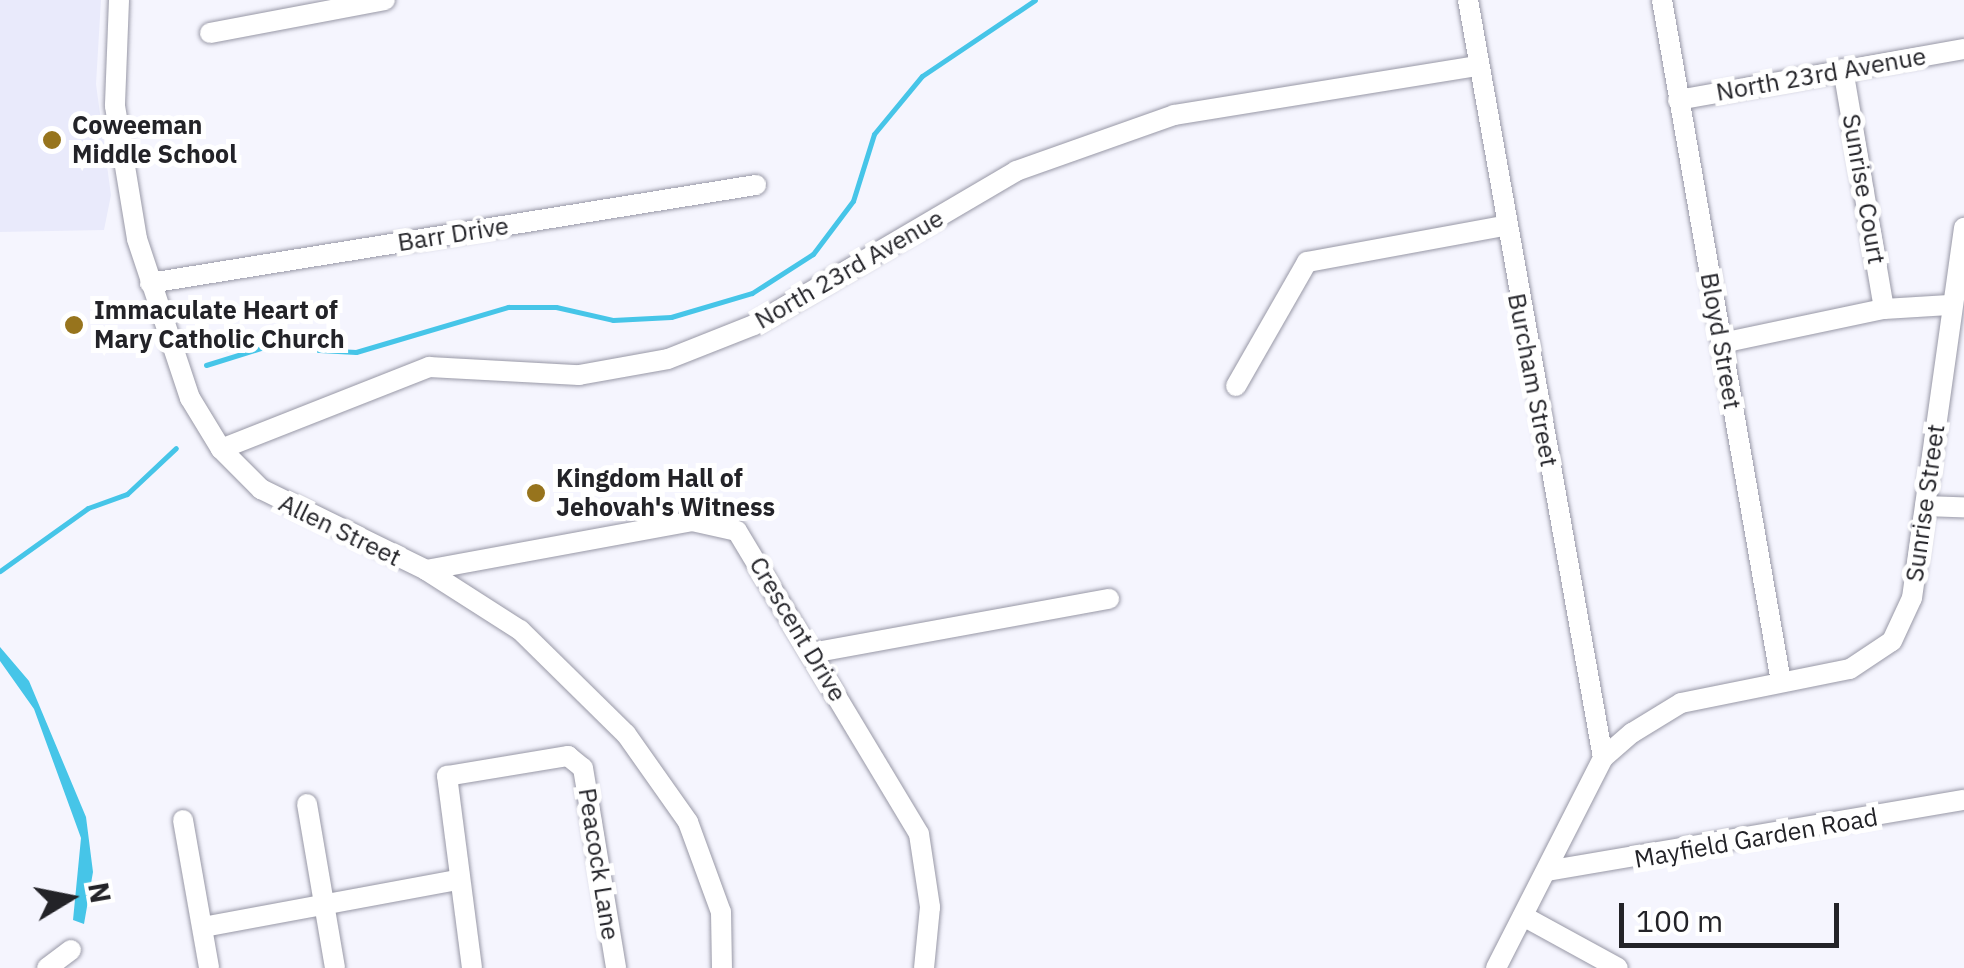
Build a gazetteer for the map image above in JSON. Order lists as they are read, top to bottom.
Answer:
{
  "streets": {
    "street": [
      "North 23rd Avenue",
      "Sunrise Court",
      "Barr Drive",
      "Bloyd Street",
      "Burcham Street",
      "Sunrise Street",
      "Allen Street",
      "Crescent Drive",
      "Mayfield Garden Road",
      "Peacock Lane"
    ]
  },
  "crossings": [
    ["North 23rd Avenue", "Sunrise Court"],
    ["North 23rd Avenue", "Bloyd Street"],
    ["North 23rd Avenue", "Burcham Street"],
    ["North 23rd Avenue", "Allen Street"],
    ["Barr Drive", "Allen Street"],
    ["Bloyd Street", "Sunrise Street"],
    ["Burcham Street", "Sunrise Street"],
    ["Sunrise Street", "Mayfield Garden Road"],
    ["Allen Street", "Crescent Drive"]
  ],
  "places": ["Coweeman Middle School", "Immaculate Heart of Mary Catholic Church", "Kingdom Hall of Jehovah's Witness"],
  "scale_bar": "100 m",
  "north": "right"
}
